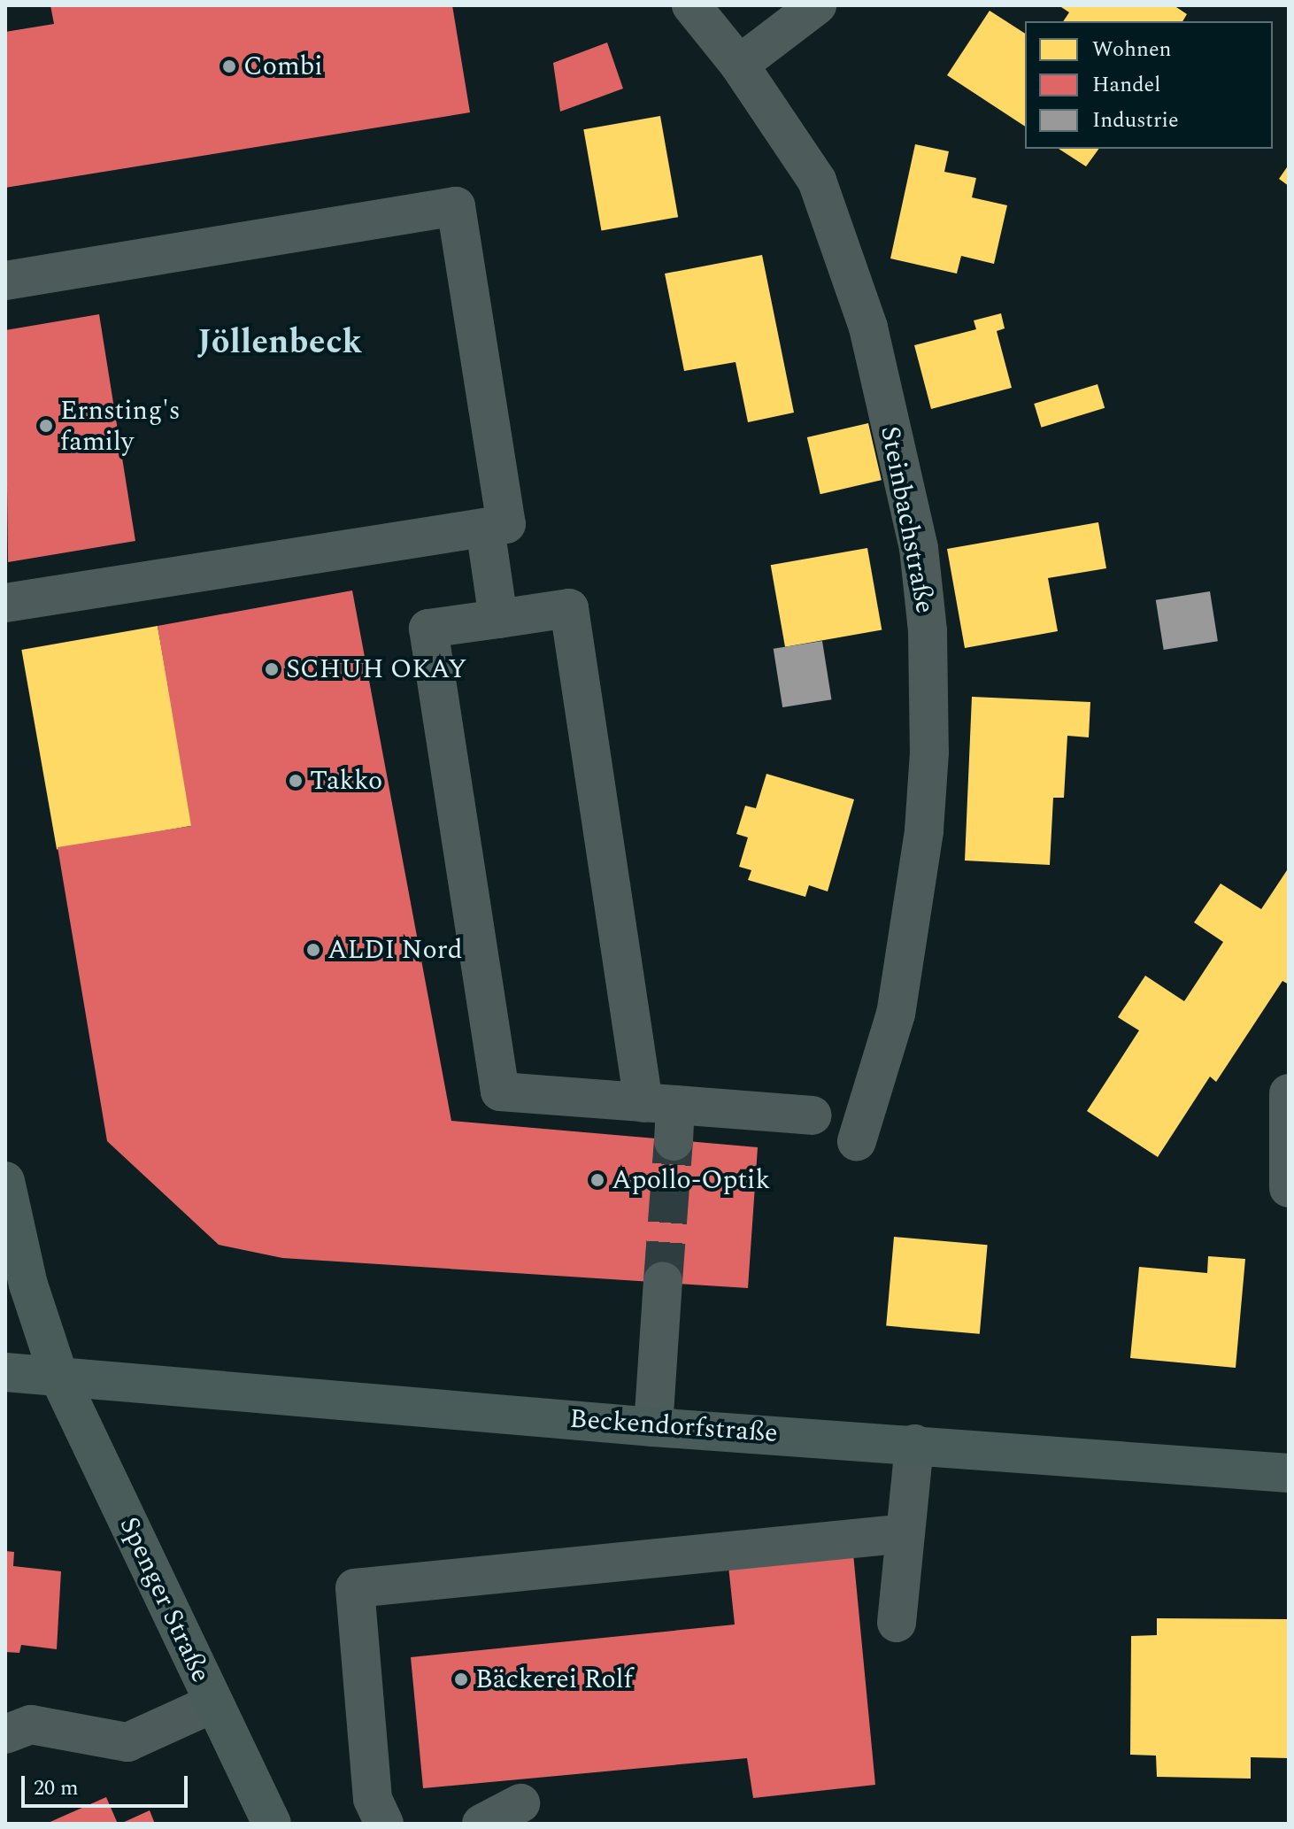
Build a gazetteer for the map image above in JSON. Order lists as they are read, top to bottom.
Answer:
{
  "streets": {
    "main road": ["Beckendorfstraße", "Spenger Straße"],
    "street": ["Steinbachstraße"]
  },
  "crossings": [
    ["Beckendorfstraße", "Spenger Straße"]
  ],
  "districts": ["Jöllenbeck"],
  "places": [
    "Combi",
    "Ernsting's family",
    "SCHUH OKAY",
    "Takko",
    "ALDI Nord",
    "Apollo-Optik",
    "Bäckerei Rolf"
  ],
  "legend": ["Wohnen", "Handel", "Industrie"],
  "scale_bar": "20 m"
}
